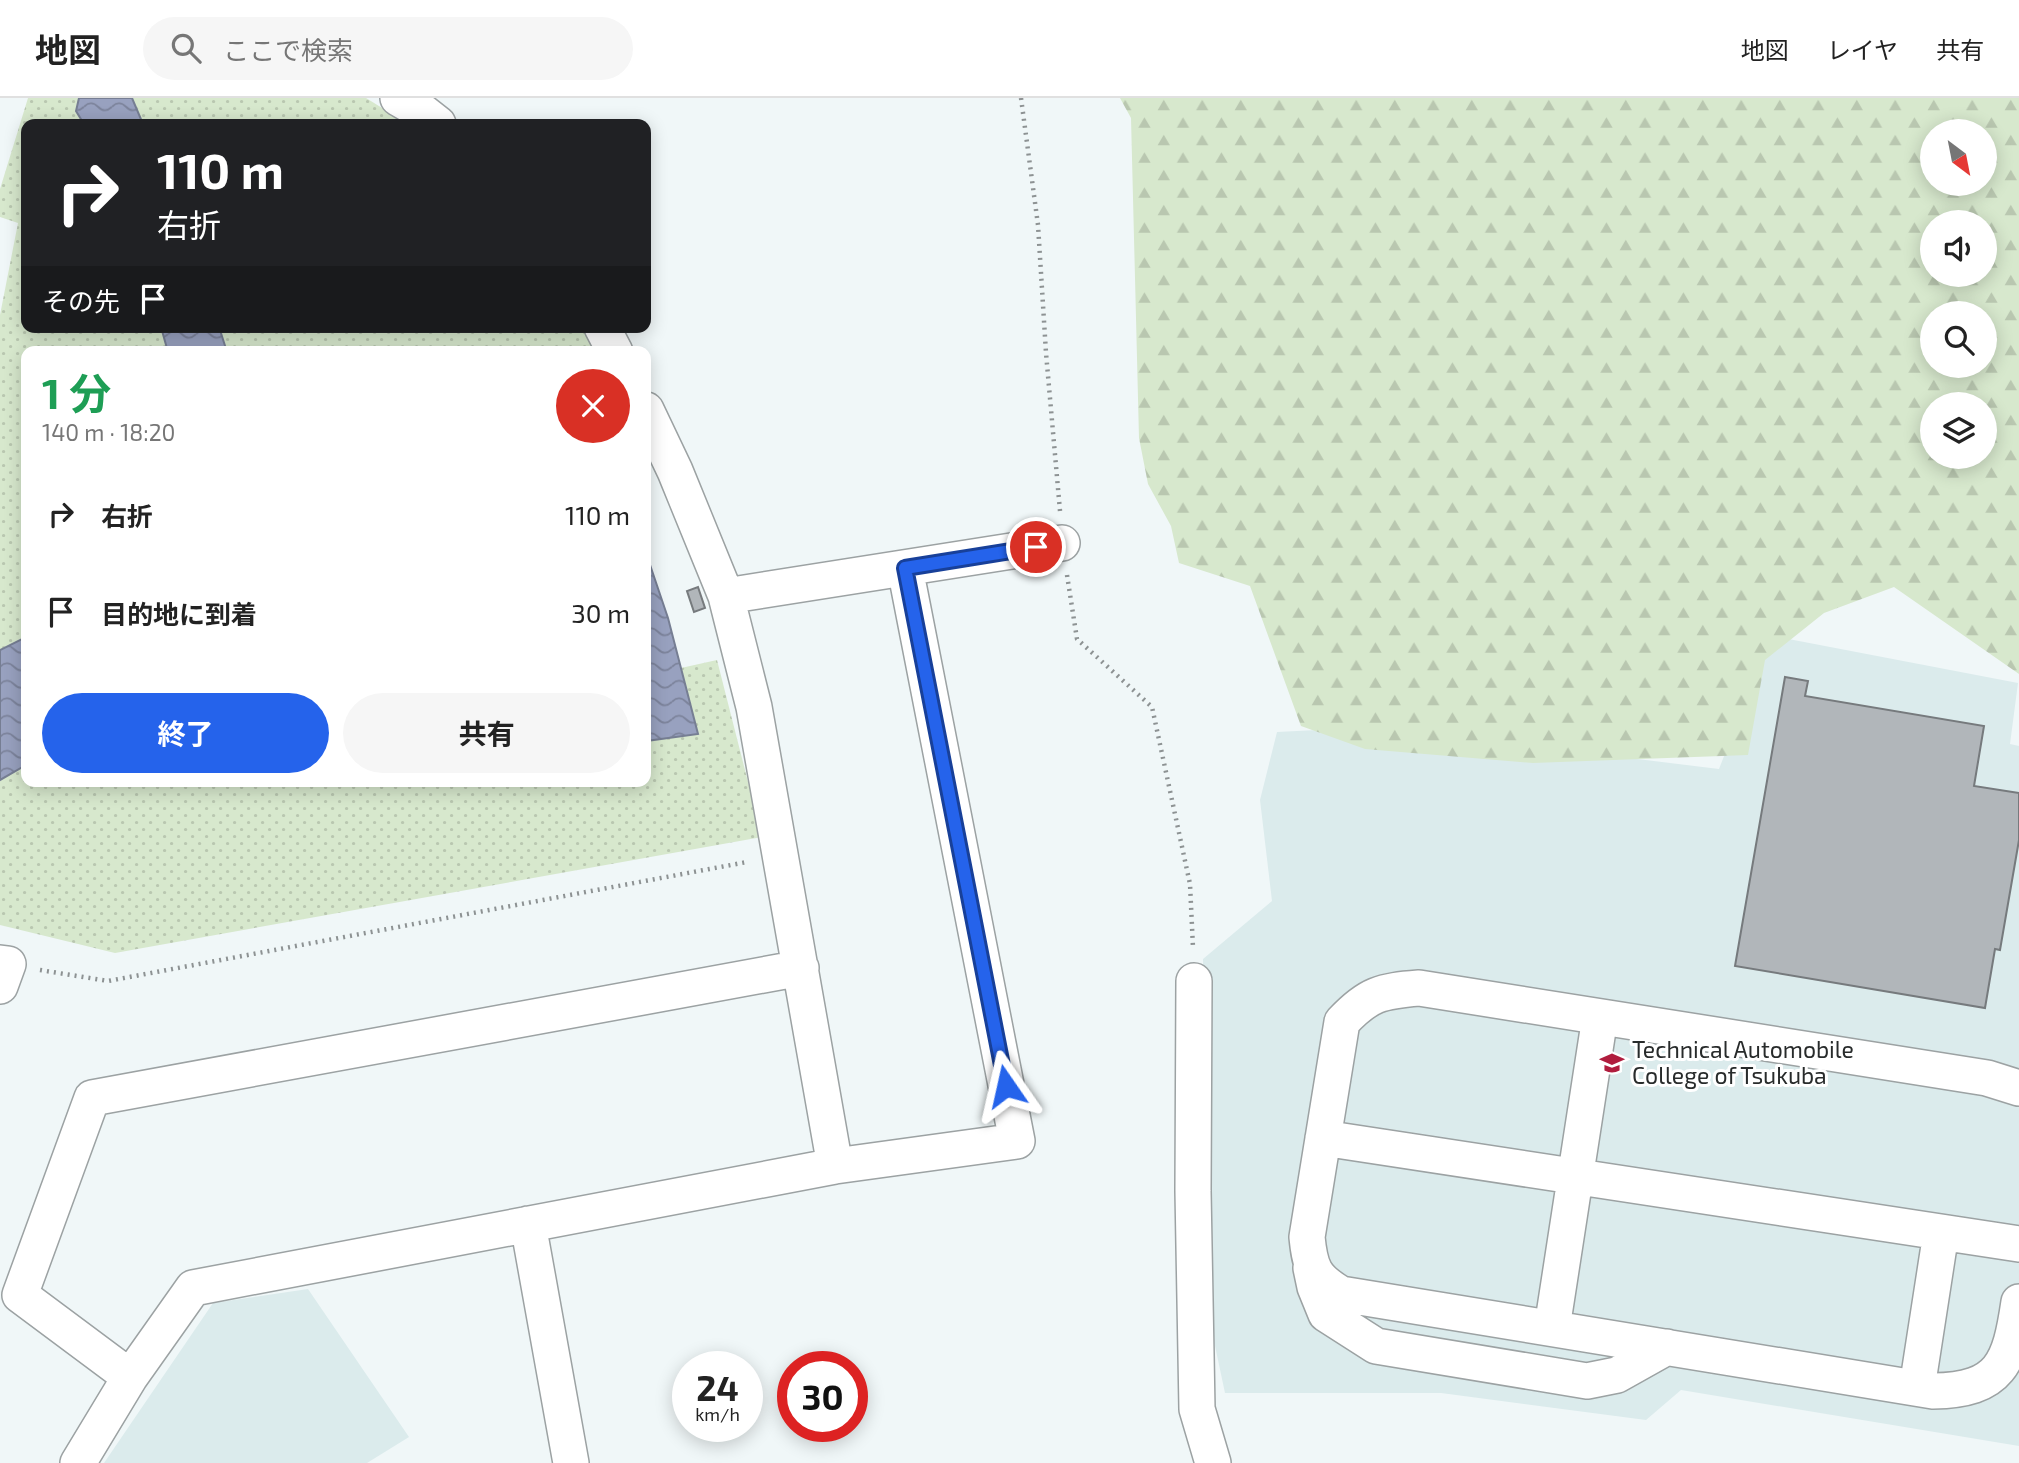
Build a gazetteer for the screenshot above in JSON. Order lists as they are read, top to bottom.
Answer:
{
  "places": {
    "school or university": ["Technical Automobile College of Tsukuba"]
  },
  "north": "bottom right",
  "page": {
    "header": "地図",
    "search": "ここで検索",
    "nav": ["地図", "レイヤ", "共有"],
    "turn": ["110 m", "右折"],
    "then": "その先",
    "heading": ["1 分", "140 m · 18:20"],
    "list": [
      {
        "name": "右折",
        "value": "110 m"
      },
      {
        "name": "目的地に到着",
        "value": "30 m"
      }
    ],
    "buttons": ["終了", "共有"],
    "speed": "24 km/h",
    "limit": "30"
  }
}
